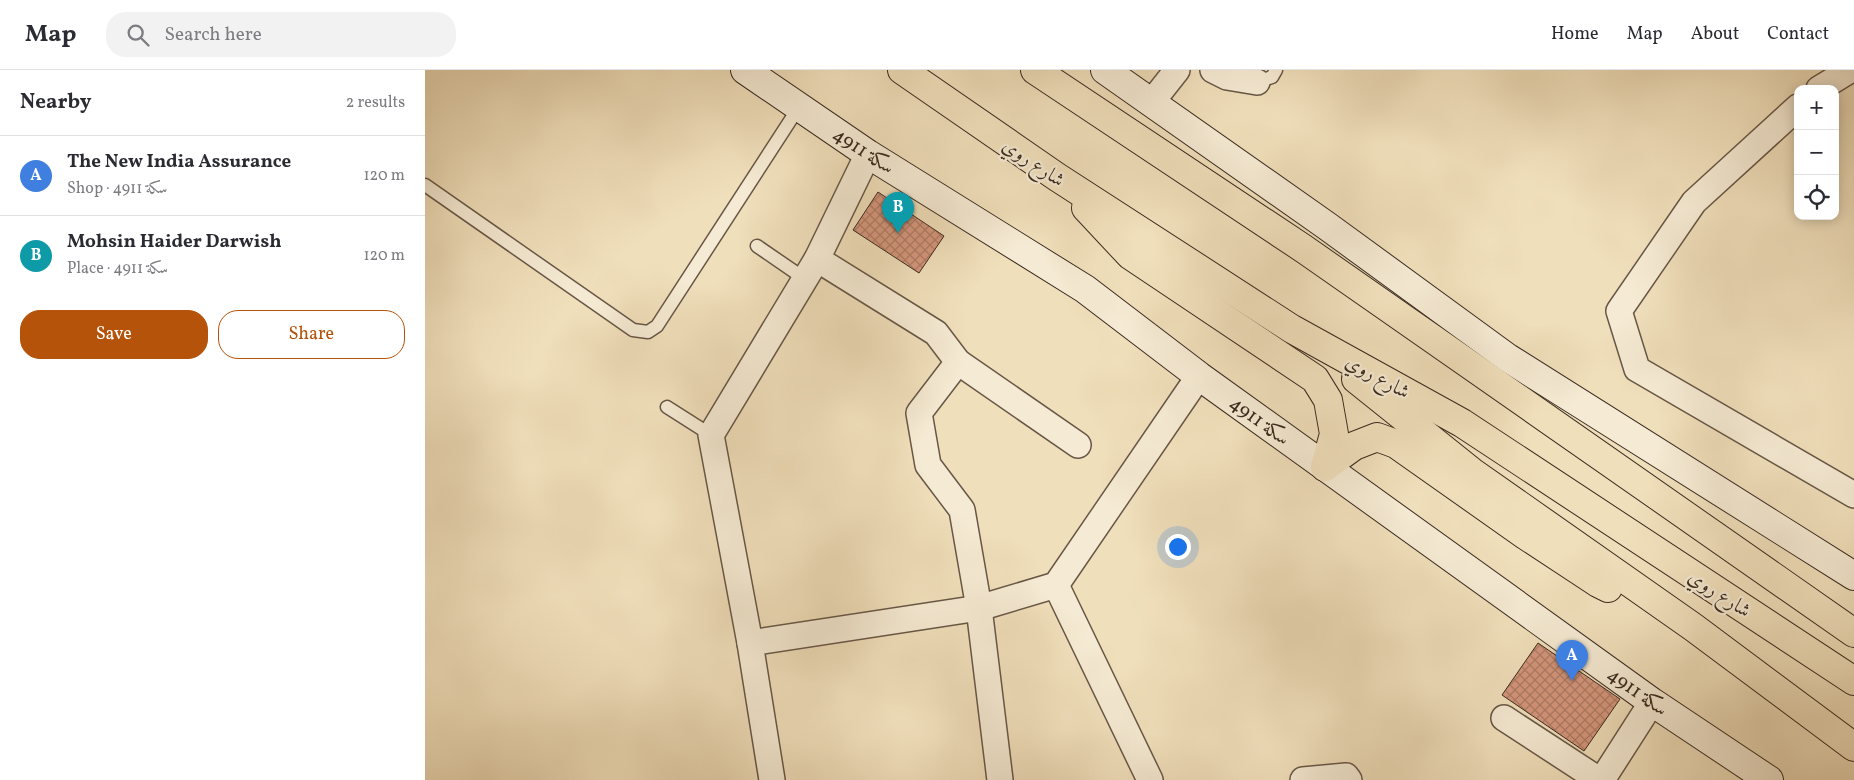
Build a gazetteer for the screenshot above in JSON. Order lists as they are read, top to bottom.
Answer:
{
  "streets": {
    "main road": ["شارع روي"],
    "street": ["سكة 4911"]
  },
  "page": {
    "header": "Map",
    "search": "Search here",
    "nav": [
      "Home",
      "Map",
      "About",
      "Contact"
    ],
    "heading": ["Nearby", "2 results"],
    "map_buttons": ["+", "−"],
    "list": [
      {
        "mark": "A",
        "name": "The New India Assurance",
        "note": "Shop · سكة 4911",
        "value": "120 m"
      },
      {
        "mark": "B",
        "name": "Mohsin Haider Darwish",
        "note": "Place · سكة 4911",
        "value": "120 m"
      }
    ],
    "pins": ["B", "A"],
    "buttons": ["Save", "Share"]
  }
}
